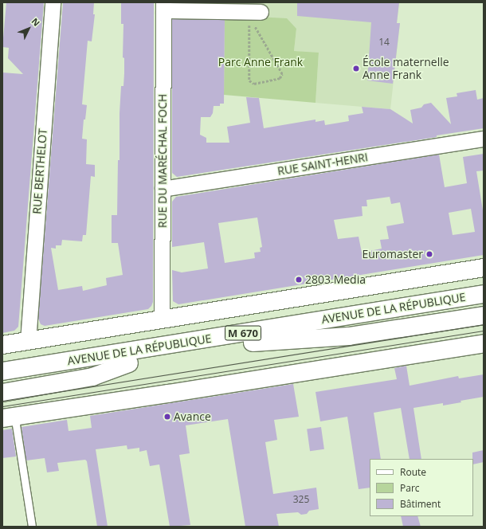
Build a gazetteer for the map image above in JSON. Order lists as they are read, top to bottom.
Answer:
{
  "streets": {
    "main road": ["AVENUE DE LA RÉPUBLIQUE", "M 670"],
    "street": ["RUE DU MARÉCHAL FOCH", "RUE SAINT-HENRI", "RUE BERTHELOT"]
  },
  "crossings": [
    ["RUE DU MARÉCHAL FOCH", "RUE SAINT-HENRI"]
  ],
  "parks": ["Parc Anne Frank"],
  "places": [
    "École maternelle Anne Frank",
    "Euromaster",
    "2803 Media",
    "Avance"
  ],
  "house_numbers": ["14", "325"],
  "legend": ["Route", "Parc", "Bâtiment"],
  "north": "top right"
}
